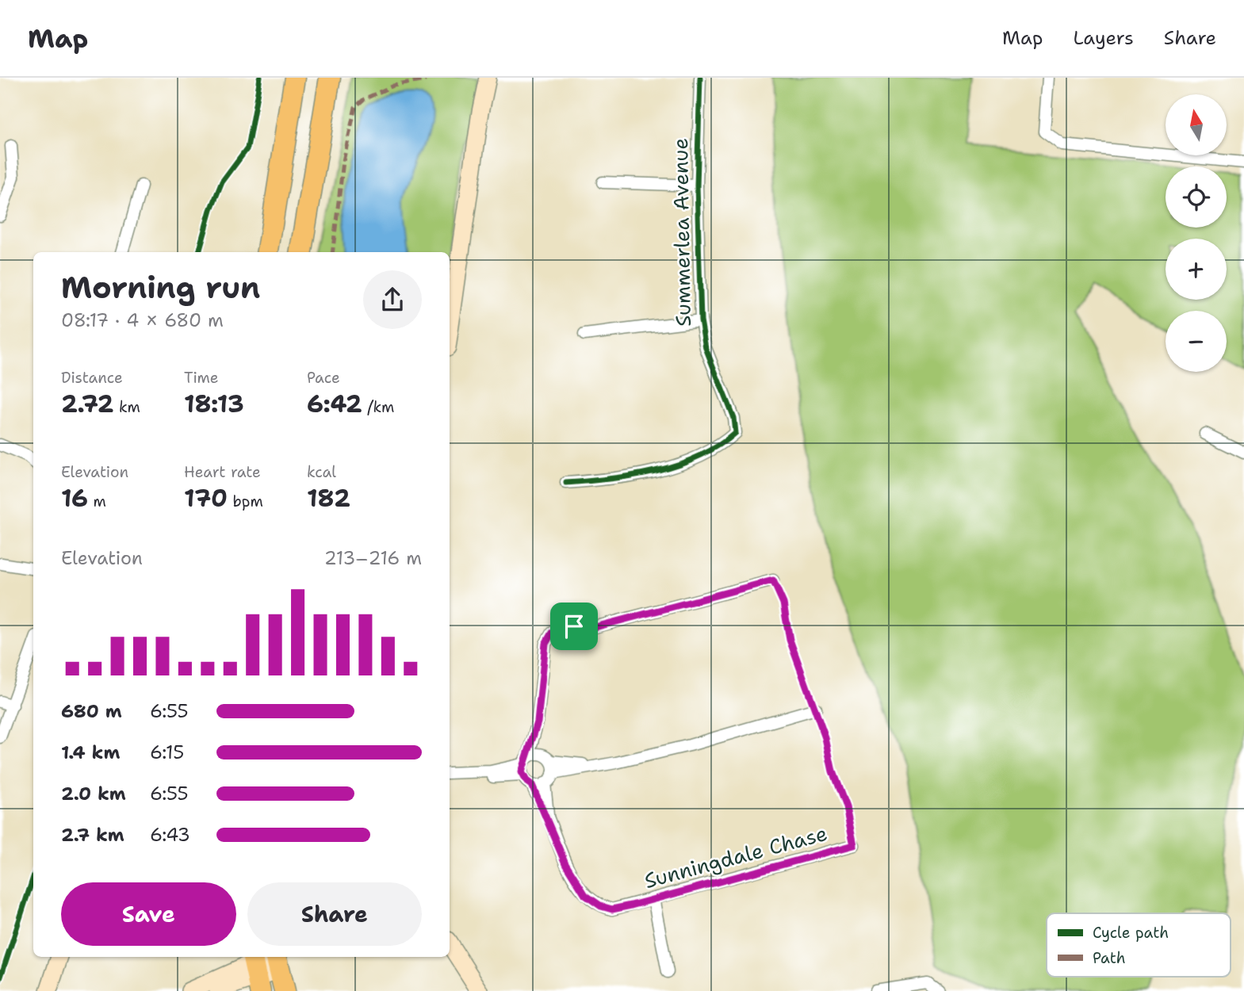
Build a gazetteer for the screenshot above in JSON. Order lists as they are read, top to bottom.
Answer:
{
  "streets": {
    "street": ["Summerlea Avenue", "Sunningdale Chase"]
  },
  "legend": ["Cycle path", "Path"],
  "north": "top",
  "page": {
    "header": "Map",
    "nav": ["Map", "Layers", "Share"],
    "map_buttons": ["+", "−"],
    "heading": ["Morning run", "08:17 · 4 × 680 m"],
    "stats": [
      ["Distance", "2.72 km"],
      ["Time", "18:13"],
      ["Pace", "6:42 /km"],
      ["Elevation", "16 m"],
      ["Heart rate", "170 bpm"],
      ["kcal", "182"]
    ],
    "chart": ["Elevation", "213–216 m"],
    "list": [
      {
        "name": "680 m",
        "note": "6:55"
      },
      {
        "name": "1.4 km",
        "note": "6:15"
      },
      {
        "name": "2.0 km",
        "note": "6:55"
      },
      {
        "name": "2.7 km",
        "note": "6:43"
      }
    ],
    "buttons": ["Save", "Share"]
  }
}
